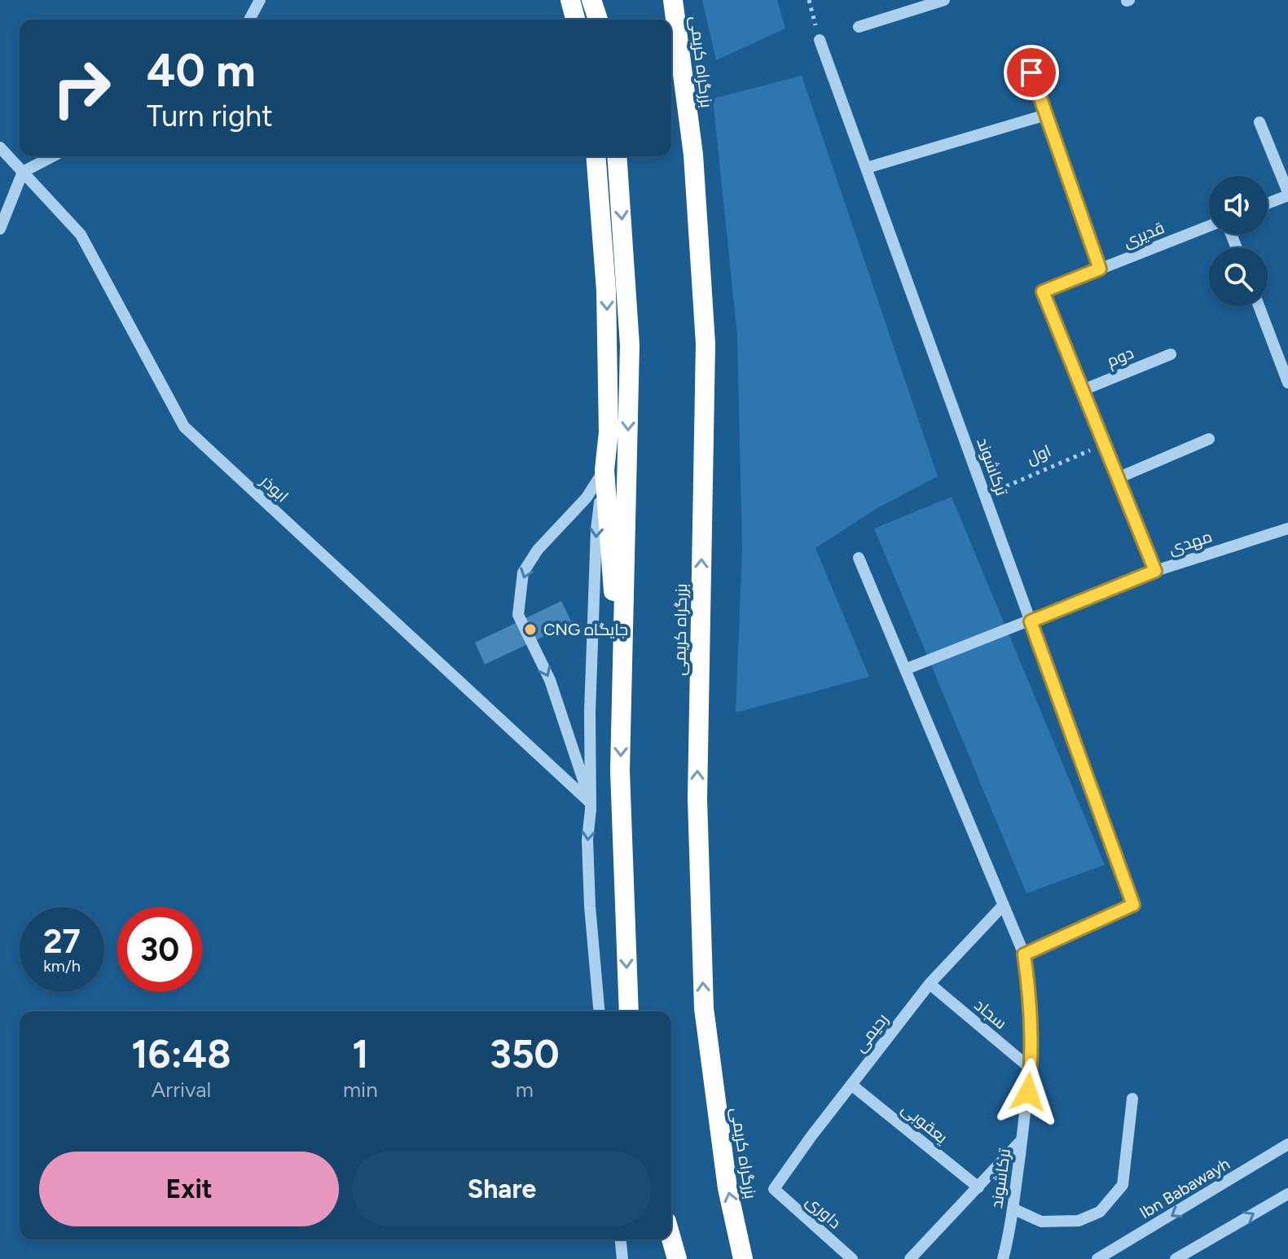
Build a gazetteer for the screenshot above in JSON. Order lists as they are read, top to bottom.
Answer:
{
  "streets": {
    "highway": ["بزرگراه کریمی"],
    "street": [
      "قدیری",
      "دوم",
      "ترکاشوند",
      "ابوذر",
      "مهدی",
      "سجاد",
      "رحیمی",
      "یعقوبی",
      "Ibn Babawayh",
      "داوری"
    ],
    "path": ["اول"]
  },
  "crossings": [
    ["قدیری", "دوم"],
    ["اول", "ترکاشوند"],
    ["ترکاشوند", "مهدی"],
    ["ترکاشوند", "سجاد"],
    ["ترکاشوند", "رحیمی"],
    ["سجاد", "رحیمی"],
    ["رحیمی", "یعقوبی"],
    ["رحیمی", "داوری"]
  ],
  "places": ["CNG جایگاه"],
  "page": {
    "turn": ["40 m", "Turn right"],
    "speed": "27 km/h",
    "limit": "30",
    "eta": [
      "16:48",
      "Arrival",
      "1",
      "min",
      "350",
      "m"
    ],
    "buttons": ["Exit", "Share"]
  }
}
